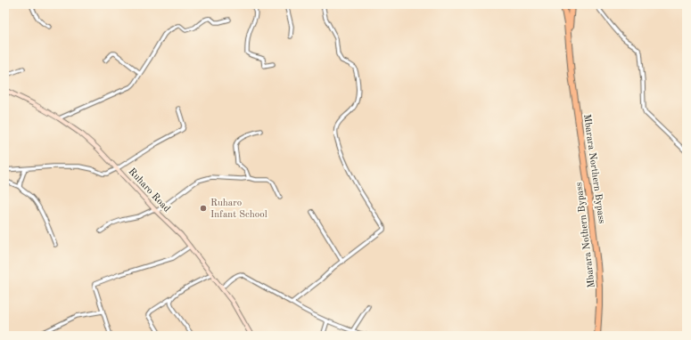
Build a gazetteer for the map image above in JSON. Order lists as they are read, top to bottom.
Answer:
{
  "streets": {
    "highway": ["Mbarara Northern Bypass", "Mbarara Nothern Bypass"],
    "street": ["Ruharo Road"]
  },
  "crossings": [
    ["Mbarara Northern Bypass", "Mbarara Nothern Bypass"]
  ],
  "places": ["Ruharo Infant School"]
}
